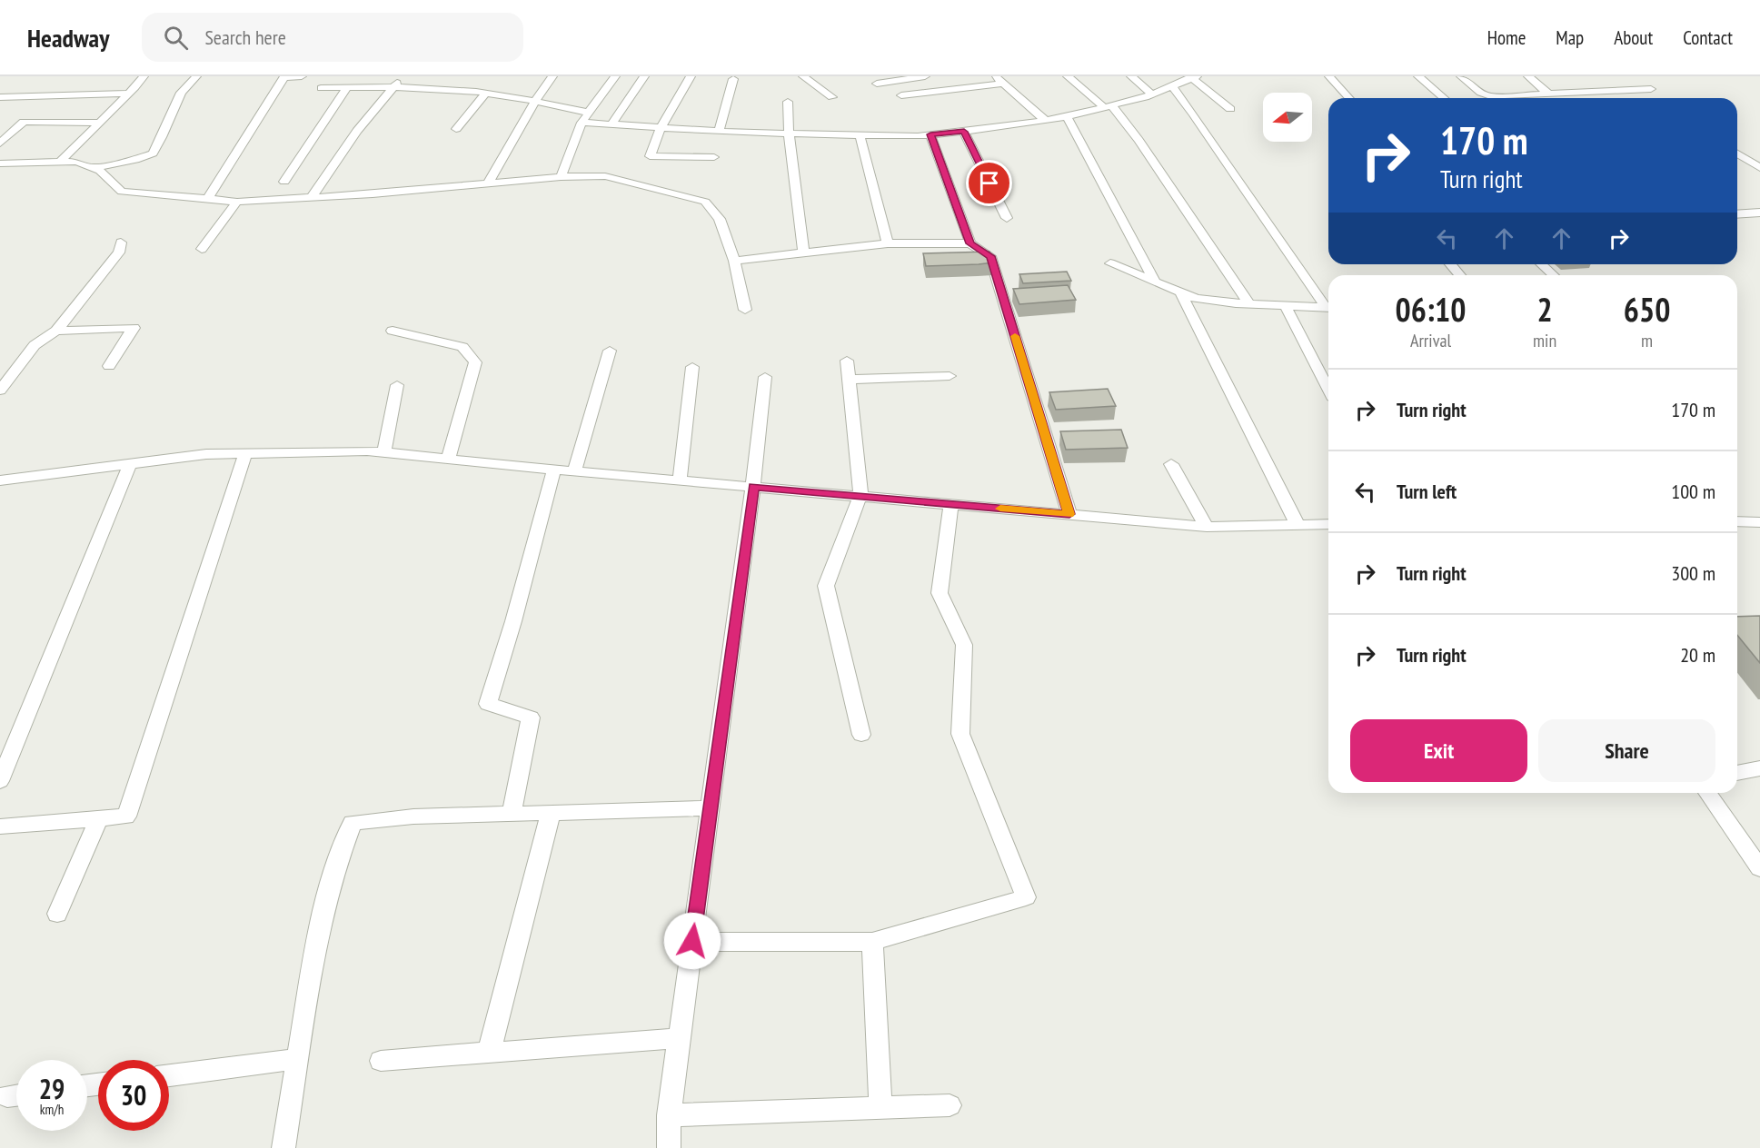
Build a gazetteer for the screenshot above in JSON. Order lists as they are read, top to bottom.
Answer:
{
  "north": "left",
  "page": {
    "header": "Headway",
    "search": "Search here",
    "nav": [
      "Home",
      "Map",
      "About",
      "Contact"
    ],
    "turn": ["170 m", "Turn right"],
    "eta": [
      "06:10",
      "Arrival",
      "2",
      "min",
      "650",
      "m"
    ],
    "list": [
      {
        "name": "Turn right",
        "value": "170 m"
      },
      {
        "name": "Turn left",
        "value": "100 m"
      },
      {
        "name": "Turn right",
        "value": "300 m"
      },
      {
        "name": "Turn right",
        "value": "20 m"
      }
    ],
    "buttons": ["Exit", "Share"],
    "speed": "29 km/h",
    "limit": "30"
  }
}
